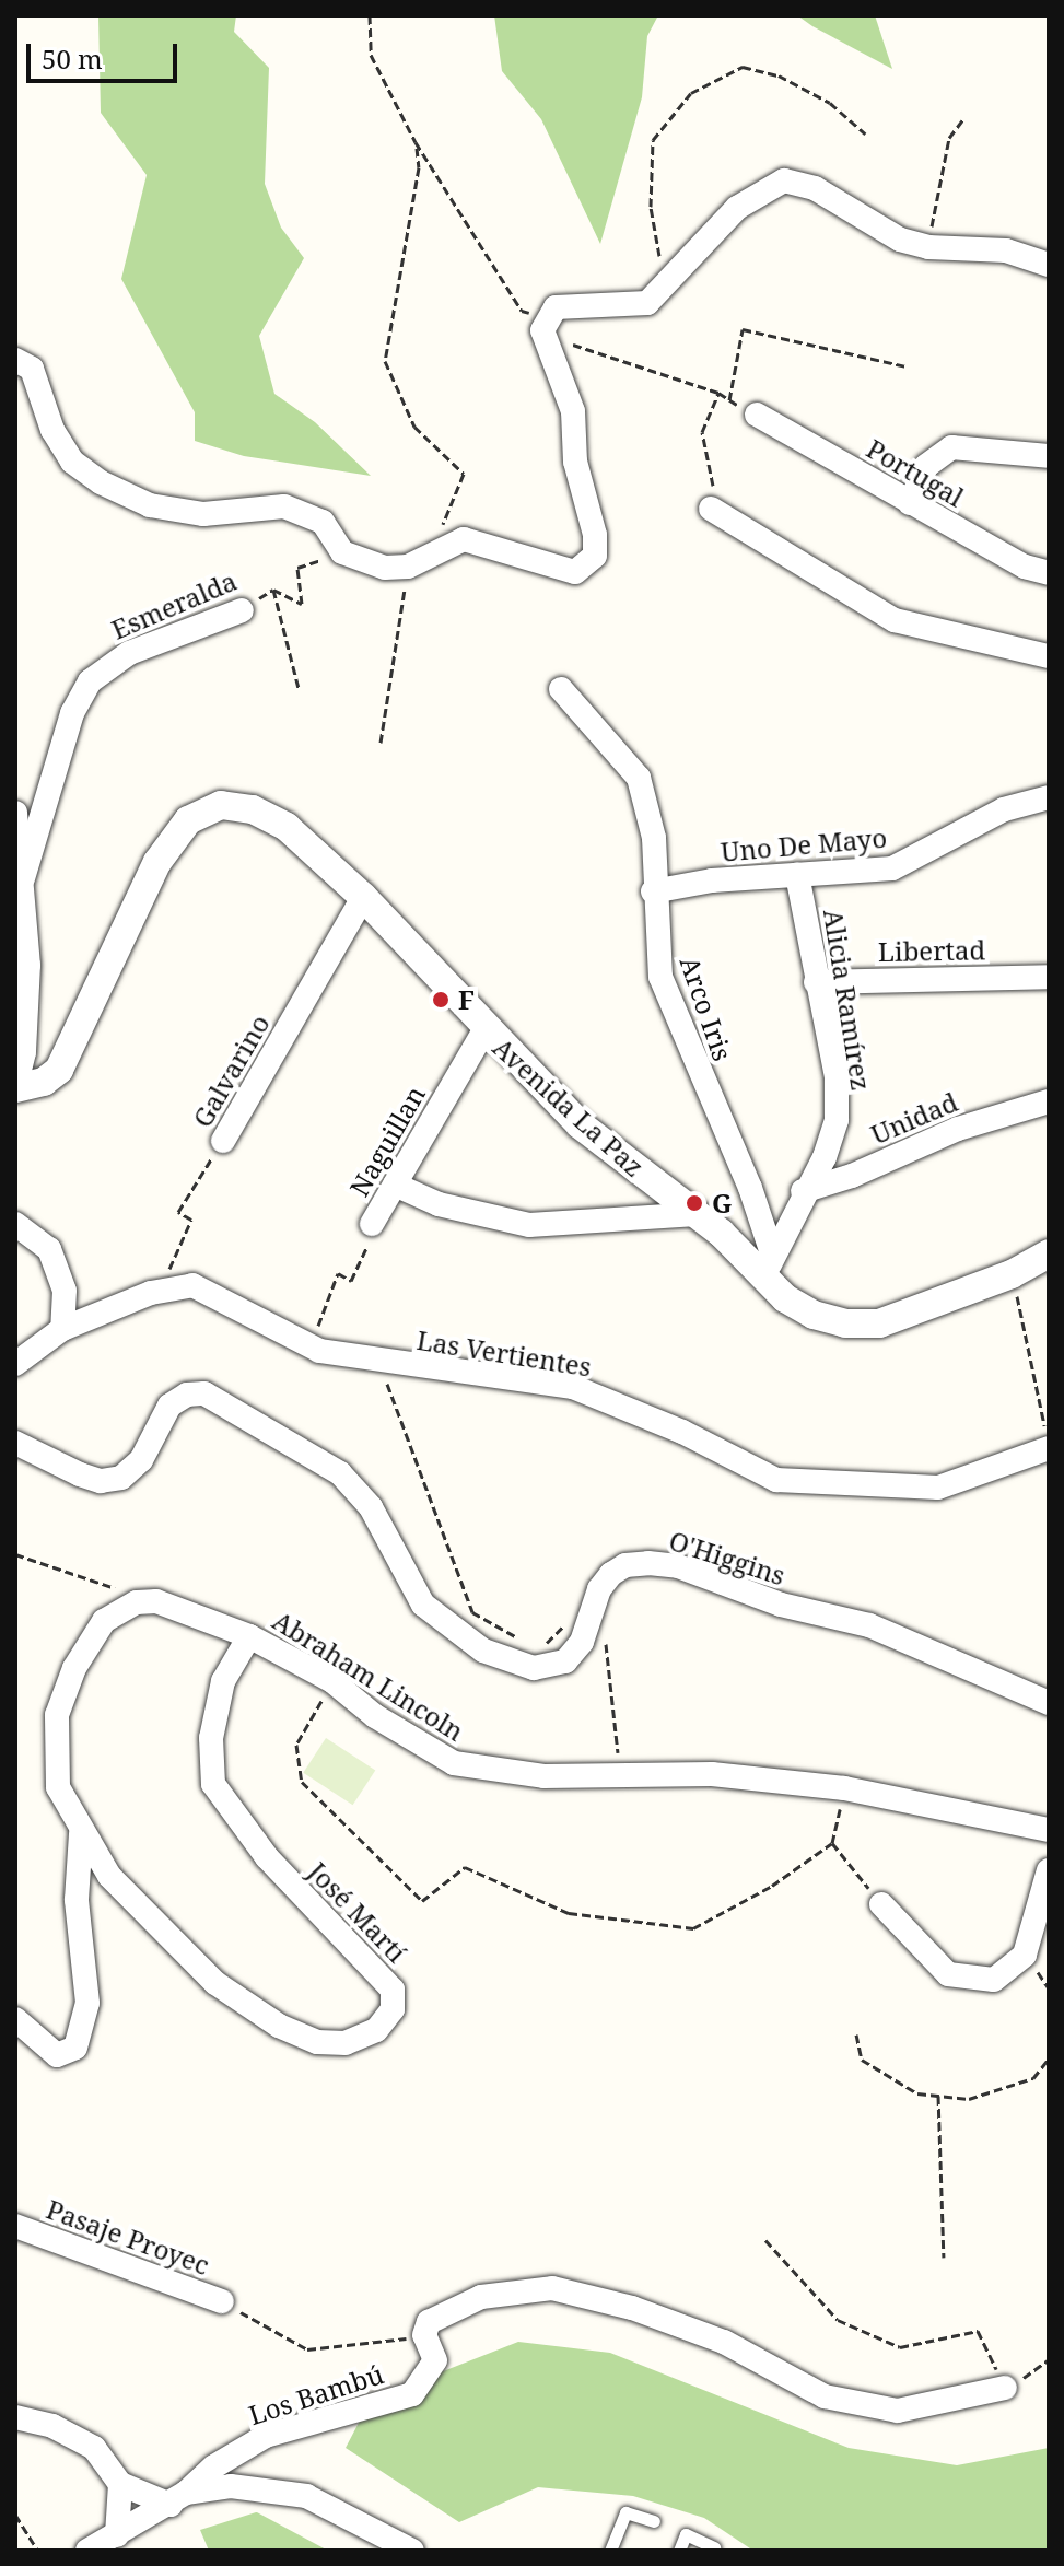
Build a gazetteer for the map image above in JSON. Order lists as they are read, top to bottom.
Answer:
{
  "streets": {
    "street": [
      "Portugal",
      "Esmeralda",
      "Uno De Mayo",
      "Libertad",
      "Alicia Ramírez",
      "Arco Iris",
      "Galvarino",
      "Avenida La Paz",
      "Unidad",
      "Naguillan",
      "Las Vertientes",
      "O'Higgins",
      "Abraham Lincoln",
      "José Martí",
      "Pasaje Proyec",
      "Los Bambú"
    ]
  },
  "crossings": [
    ["Uno De Mayo", "Alicia Ramírez"],
    ["Uno De Mayo", "Arco Iris"],
    ["Libertad", "Alicia Ramírez"],
    ["Alicia Ramírez", "Arco Iris"],
    ["Alicia Ramírez", "Avenida La Paz"],
    ["Alicia Ramírez", "Unidad"],
    ["Arco Iris", "Avenida La Paz"],
    ["Galvarino", "Avenida La Paz"],
    ["Avenida La Paz", "Naguillan"],
    ["Naguillan", "Las Vertientes"],
    ["Abraham Lincoln", "José Martí"]
  ],
  "places": ["F", "G"],
  "scale_bar": "50 m"
}
